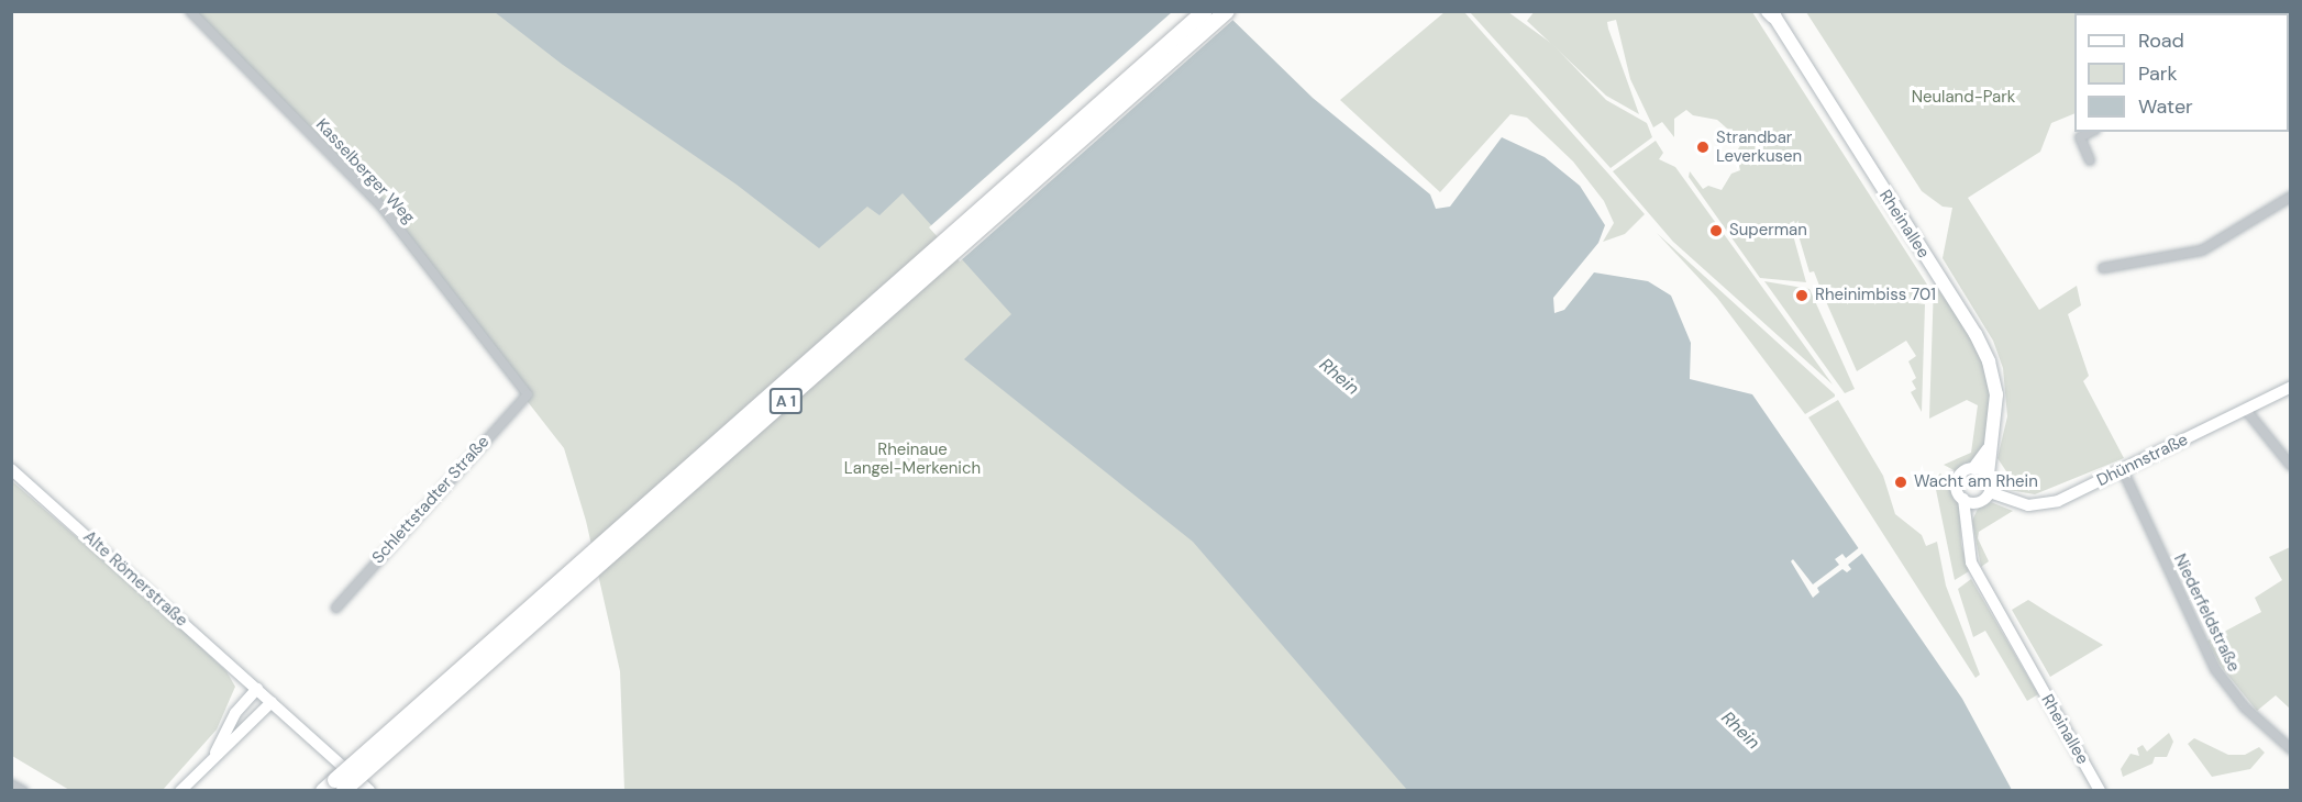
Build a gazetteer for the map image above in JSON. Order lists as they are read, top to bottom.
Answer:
{
  "streets": {
    "highway": ["A 1"],
    "main road": ["Rheinallee", "Dhünnstraße", "Alte Römerstraße"],
    "street": ["Kasselberger Weg", "Schlettstadter Straße", "Niederfeldstraße"]
  },
  "crossings": [
    ["Kasselberger Weg", "Schlettstadter Straße"],
    ["Rheinallee", "Dhünnstraße"],
    ["Dhünnstraße", "Niederfeldstraße"]
  ],
  "water": ["Rhein"],
  "parks": ["Neuland-Park", "Rheinaue Langel-Merkenich"],
  "places": [
    "Strandbar Leverkusen",
    "Superman",
    "Rheinimbiss 701",
    "Wacht am Rhein"
  ],
  "legend": ["Road", "Park", "Water"]
}
